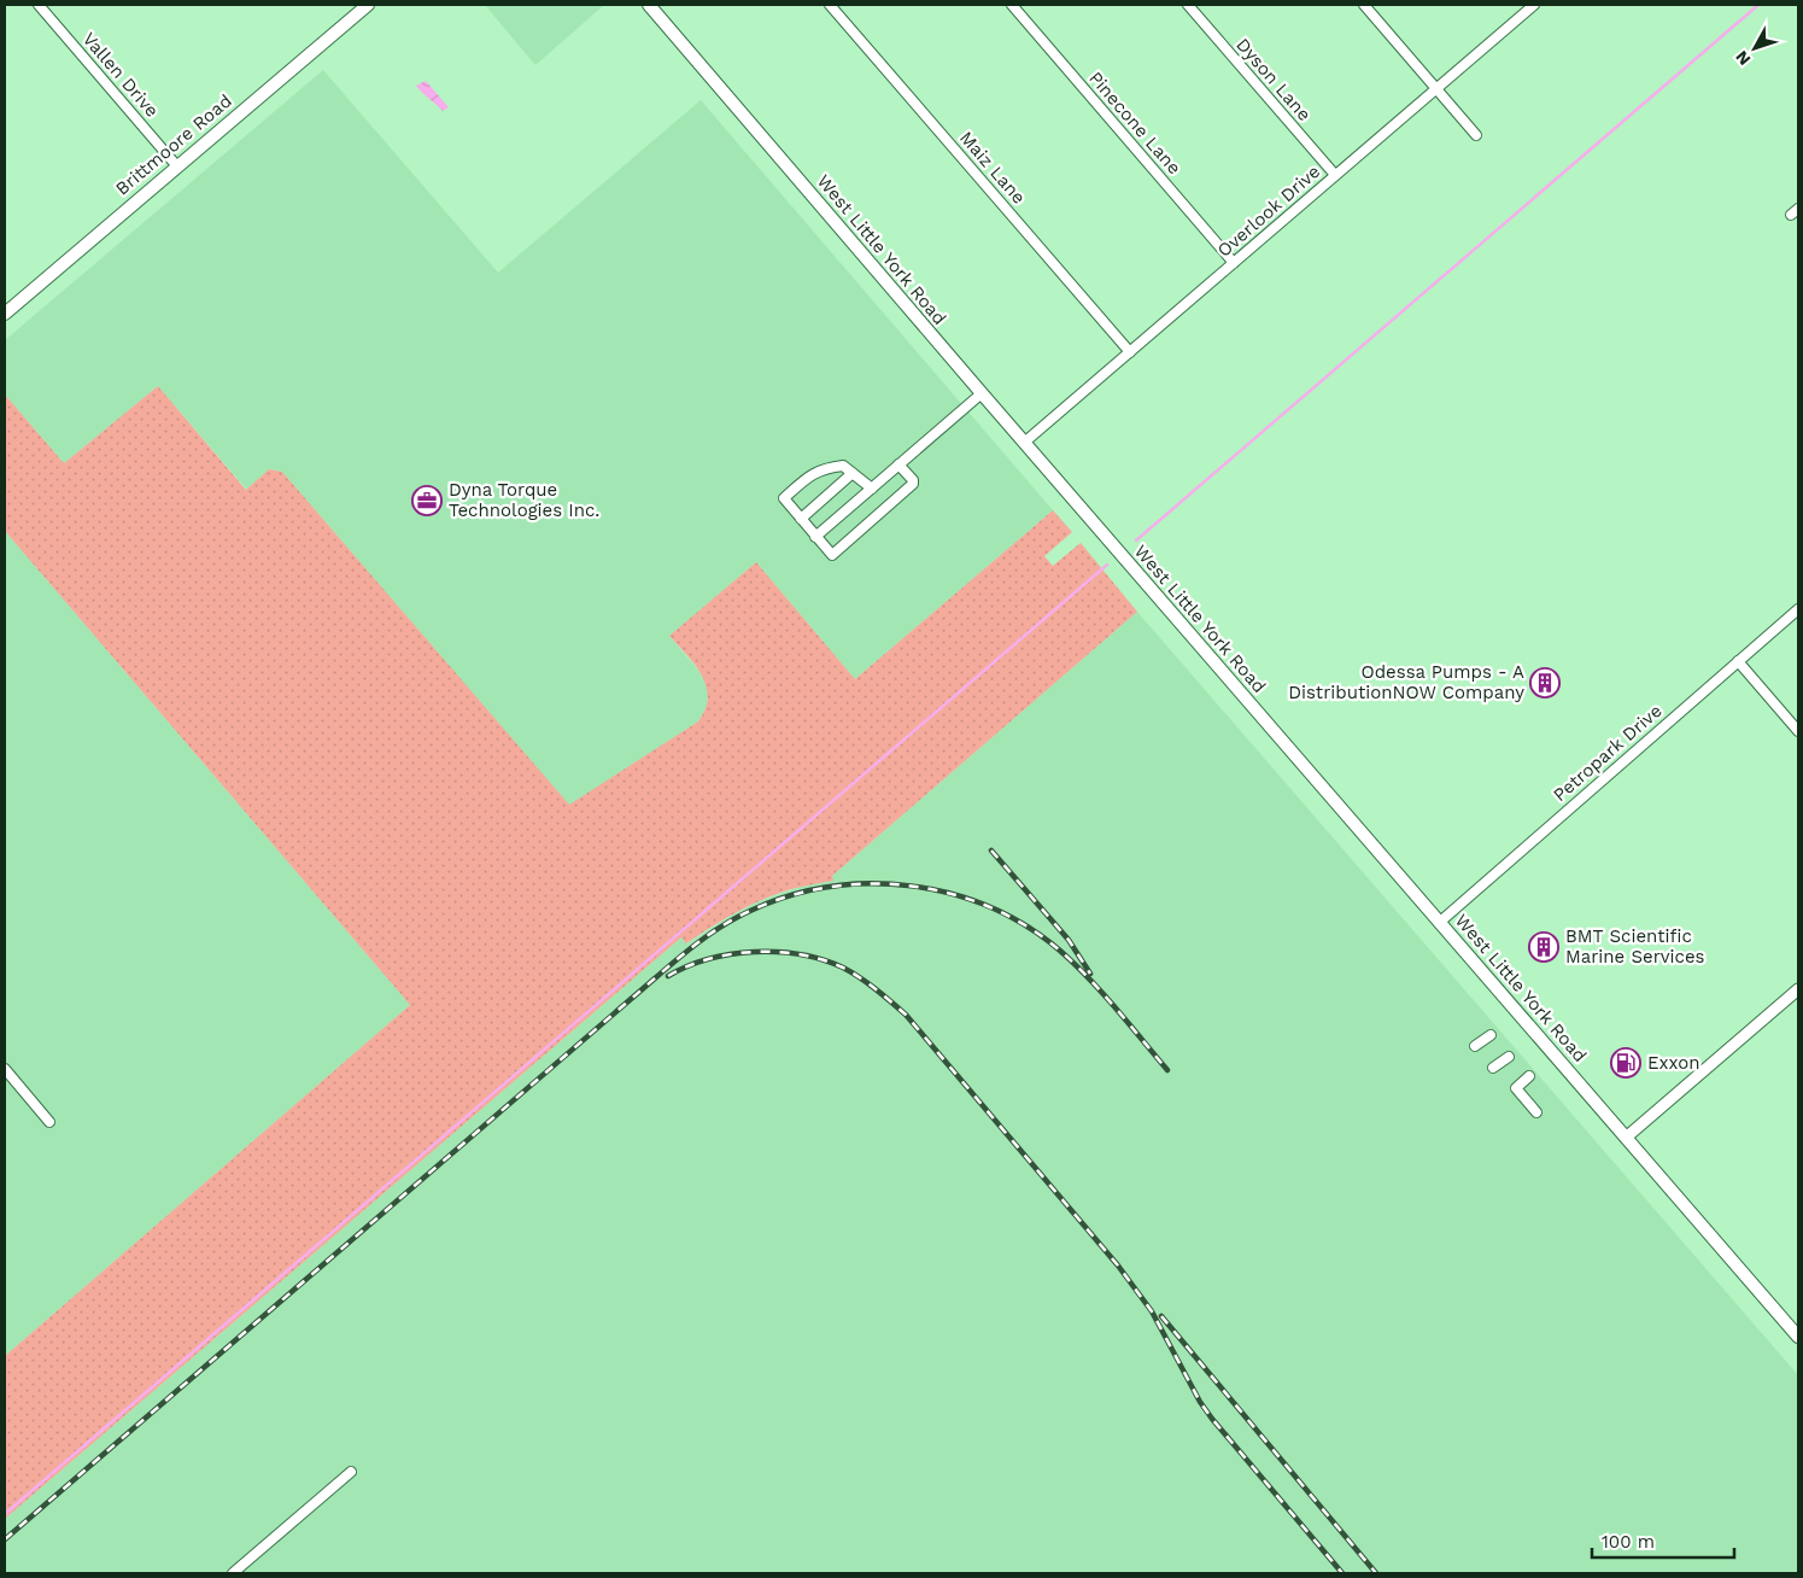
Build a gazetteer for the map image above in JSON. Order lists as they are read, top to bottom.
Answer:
{
  "streets": {
    "main road": ["Brittmoore Road", "West Little York Road"],
    "street": [
      "Vallen Drive",
      "Dyson Lane",
      "Pinecone Lane",
      "Maiz Lane",
      "Overlook Drive",
      "Petropark Drive"
    ]
  },
  "crossings": [
    ["Vallen Drive", "Brittmoore Road"],
    ["Dyson Lane", "Overlook Drive"],
    ["Pinecone Lane", "Overlook Drive"],
    ["Maiz Lane", "Overlook Drive"],
    ["Overlook Drive", "West Little York Road"],
    ["West Little York Road", "Petropark Drive"]
  ],
  "places": {
    "office": ["Dyna Torque Technologies Inc."],
    "building": ["Odessa Pumps - A DistributionNOW Company", "BMT Scientific Marine Services"],
    "fuel station": ["Exxon"]
  },
  "scale_bar": "100 m",
  "north": "bottom left"
}
